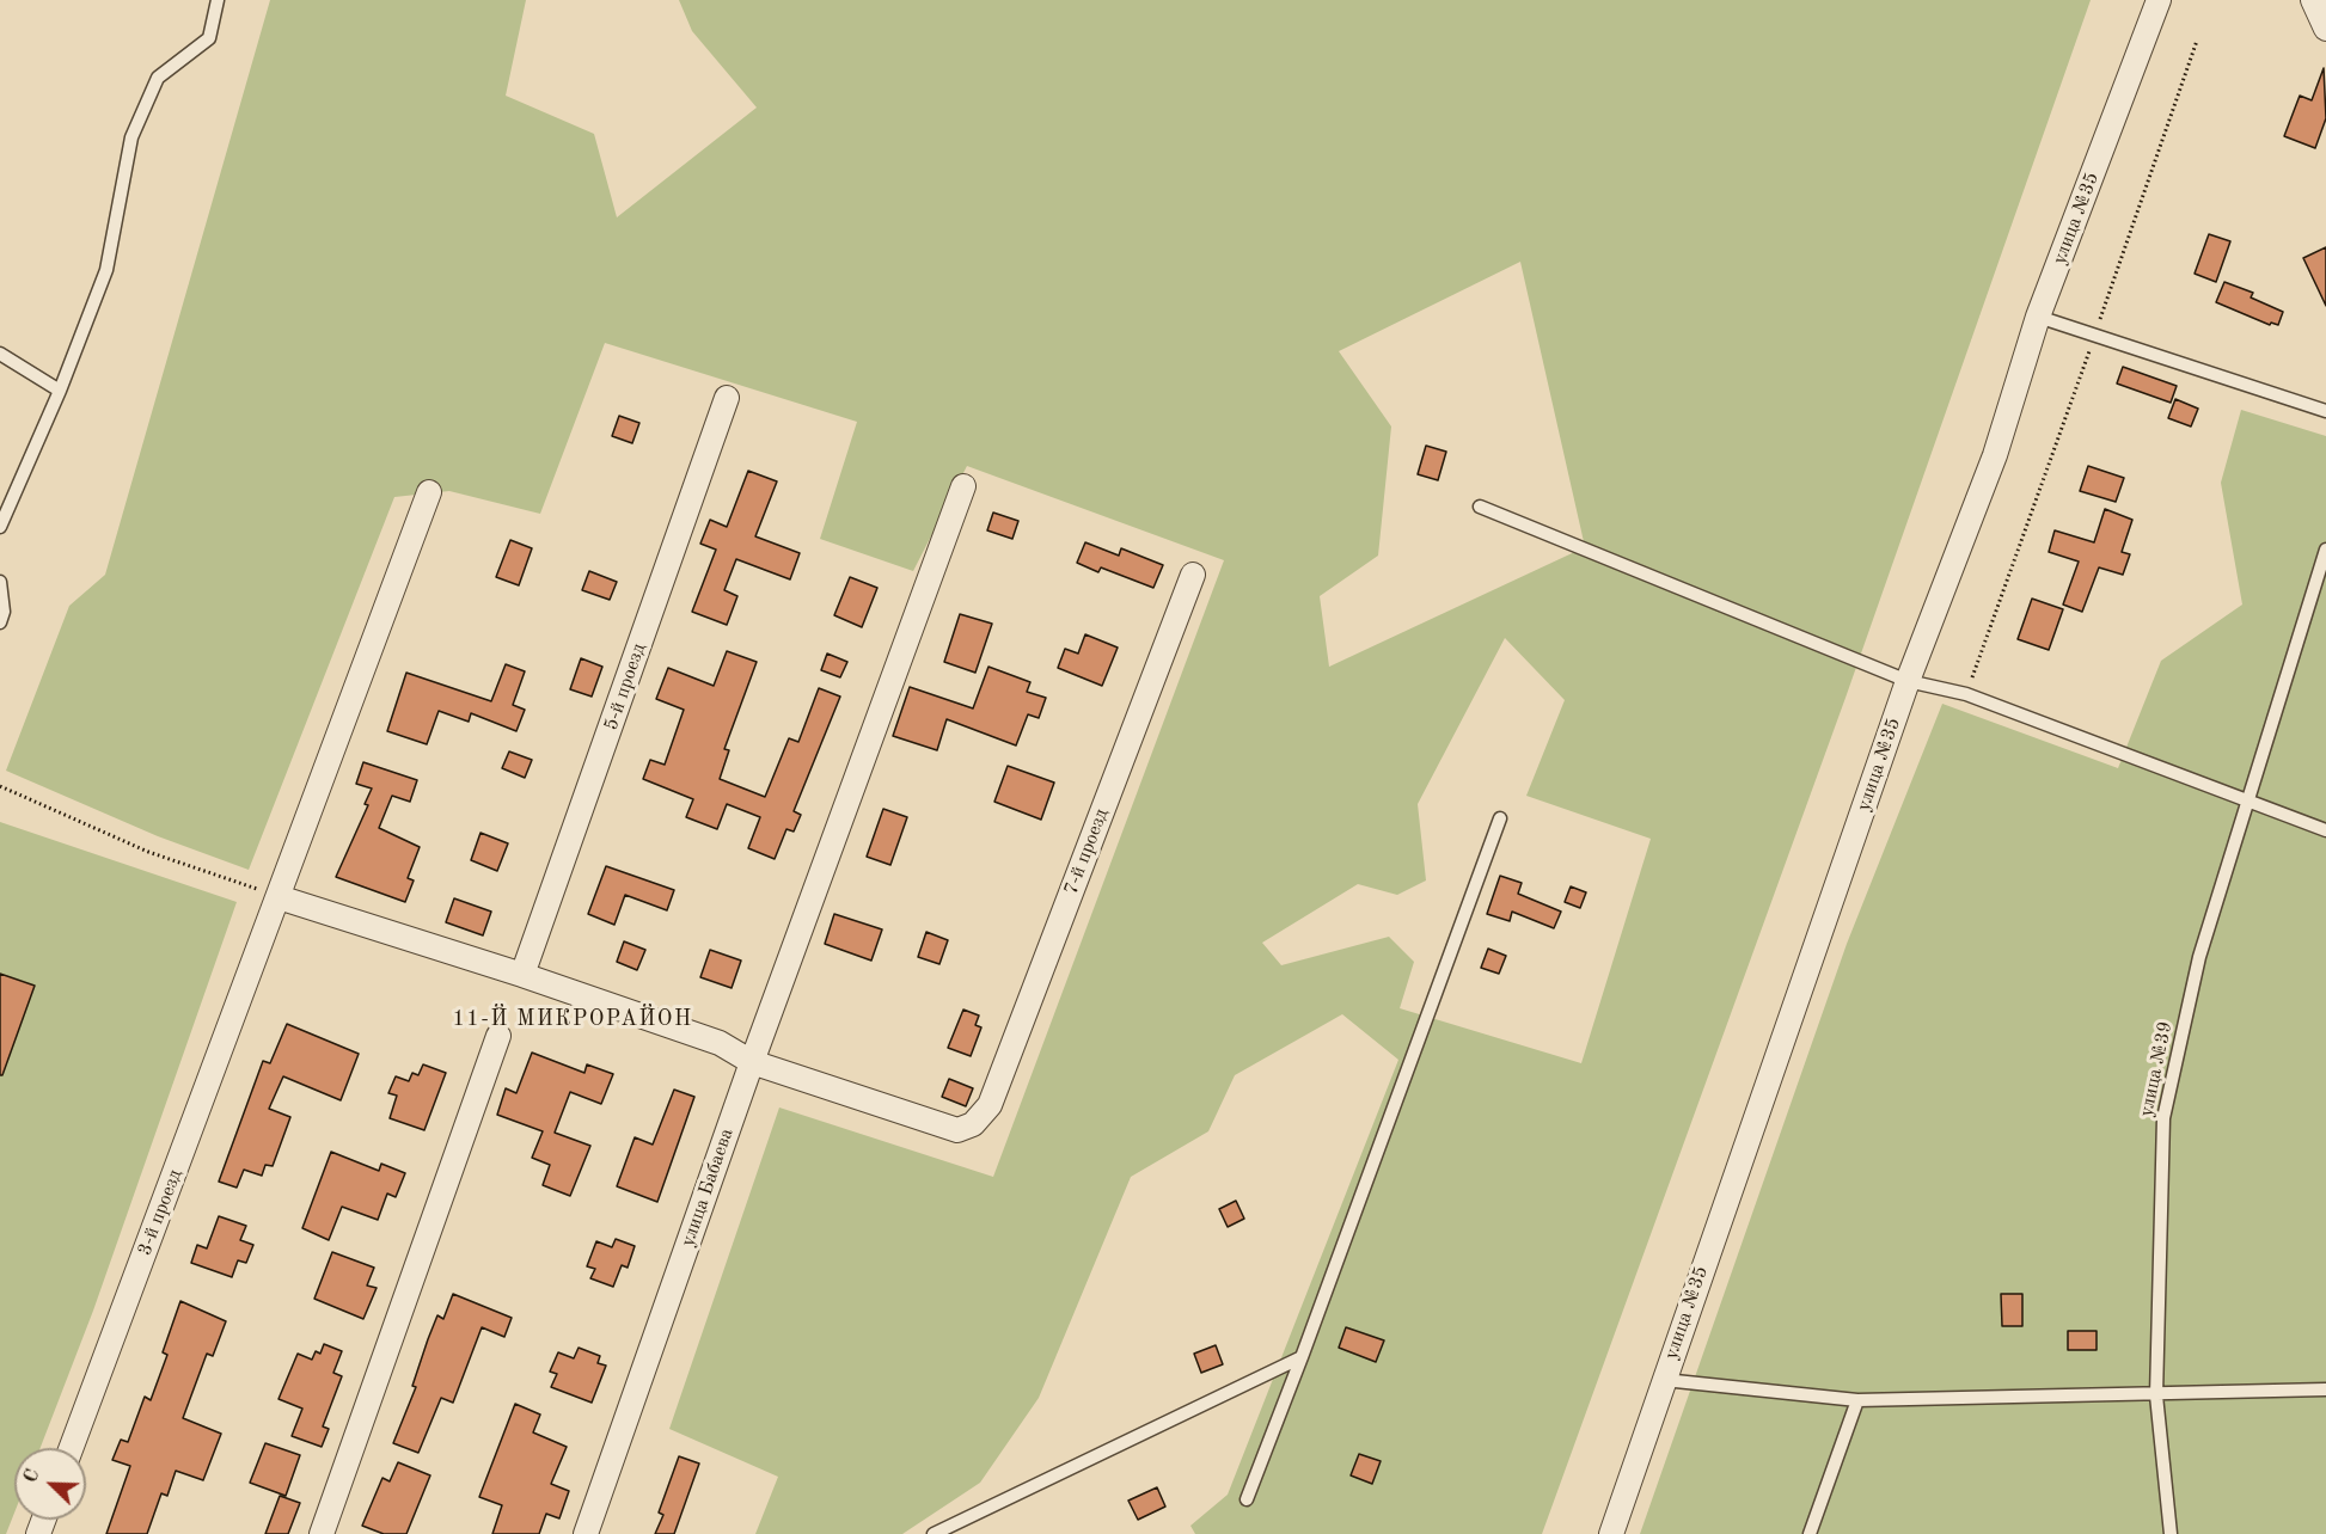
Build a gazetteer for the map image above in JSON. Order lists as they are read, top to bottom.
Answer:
{
  "streets": {
    "street": [
      "улица №35",
      "5-й проезд",
      "7-й проезд",
      "улица Бабаева",
      "3-й проезд"
    ],
    "lane": ["улица №39"]
  },
  "crossings": [
    ["7-й проезд", "улица Бабаева"]
  ],
  "districts": ["11-Й МИКРОРАЙОН"],
  "north": "top left"
}
